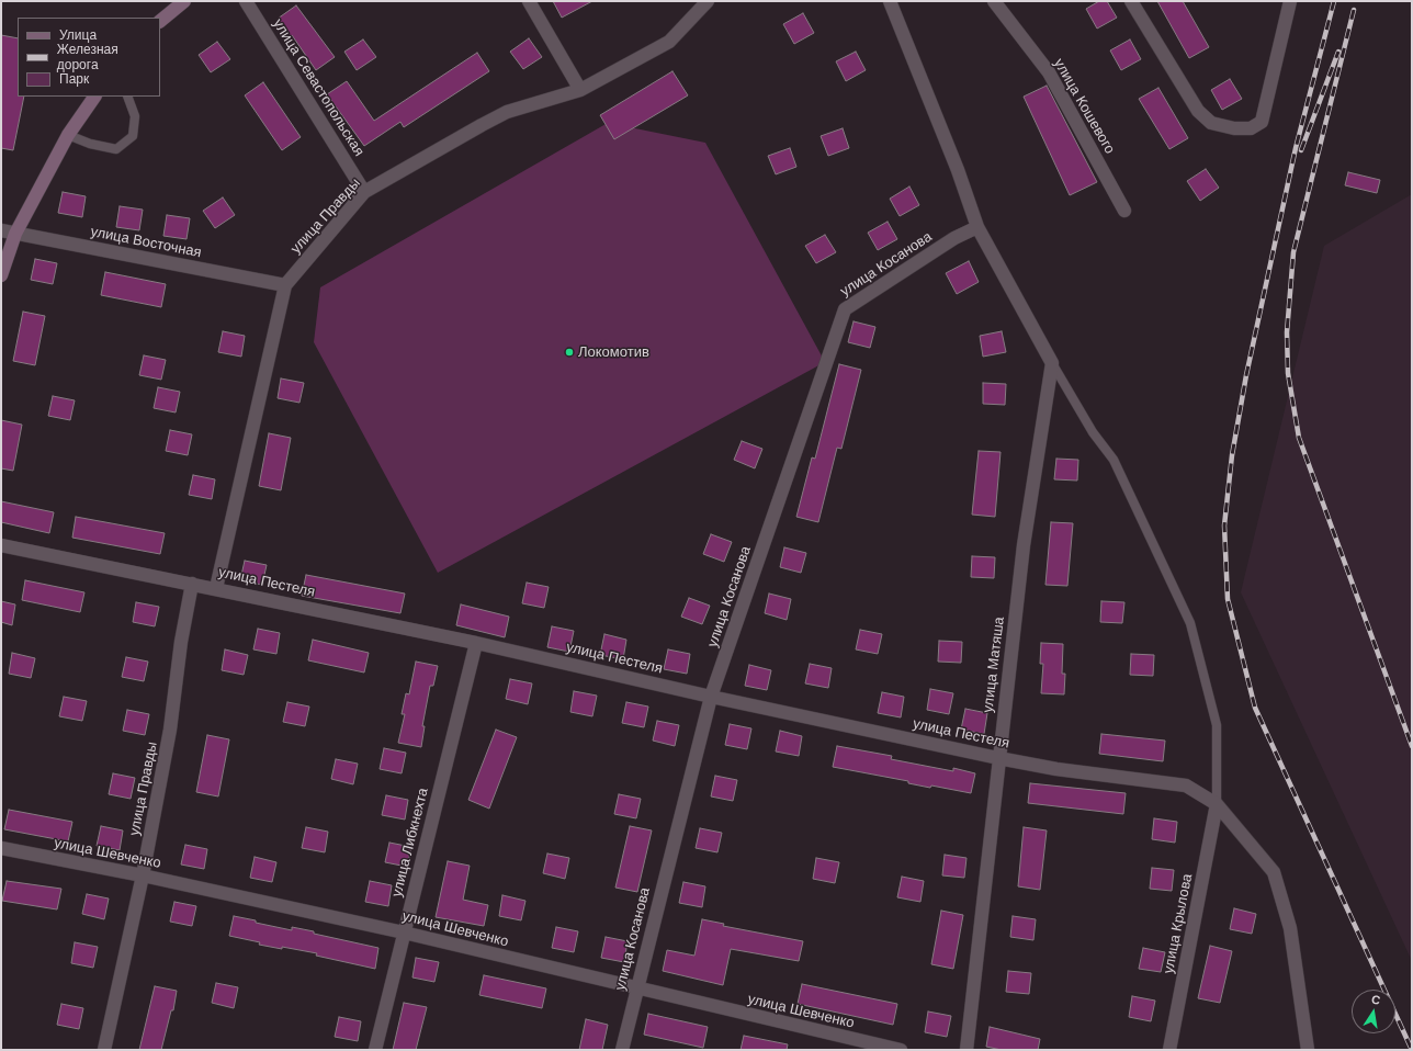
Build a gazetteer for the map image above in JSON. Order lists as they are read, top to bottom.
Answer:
{
  "streets": {
    "street": [
      "улица Севастопольская",
      "улица Кошевого",
      "улица Правды",
      "улица Восточная",
      "улица Косанова",
      "улица Пестеля",
      "улица Матяша",
      "улица Либкнехта",
      "улица Шевченко",
      "улица Крылова"
    ]
  },
  "crossings": [
    ["улица Севастопольская", "улица Правды"],
    ["улица Правды", "улица Восточная"],
    ["улица Правды", "улица Пестеля"],
    ["улица Правды", "улица Шевченко"],
    ["улица Косанова", "улица Пестеля"],
    ["улица Косанова", "улица Шевченко"],
    ["улица Пестеля", "улица Матяша"],
    ["улица Пестеля", "улица Либкнехта"],
    ["улица Пестеля", "улица Крылова"],
    ["улица Либкнехта", "улица Шевченко"]
  ],
  "places": ["Локомотив"],
  "legend": ["Улица", "Железная дорога", "Парк"],
  "north": "top"
}
